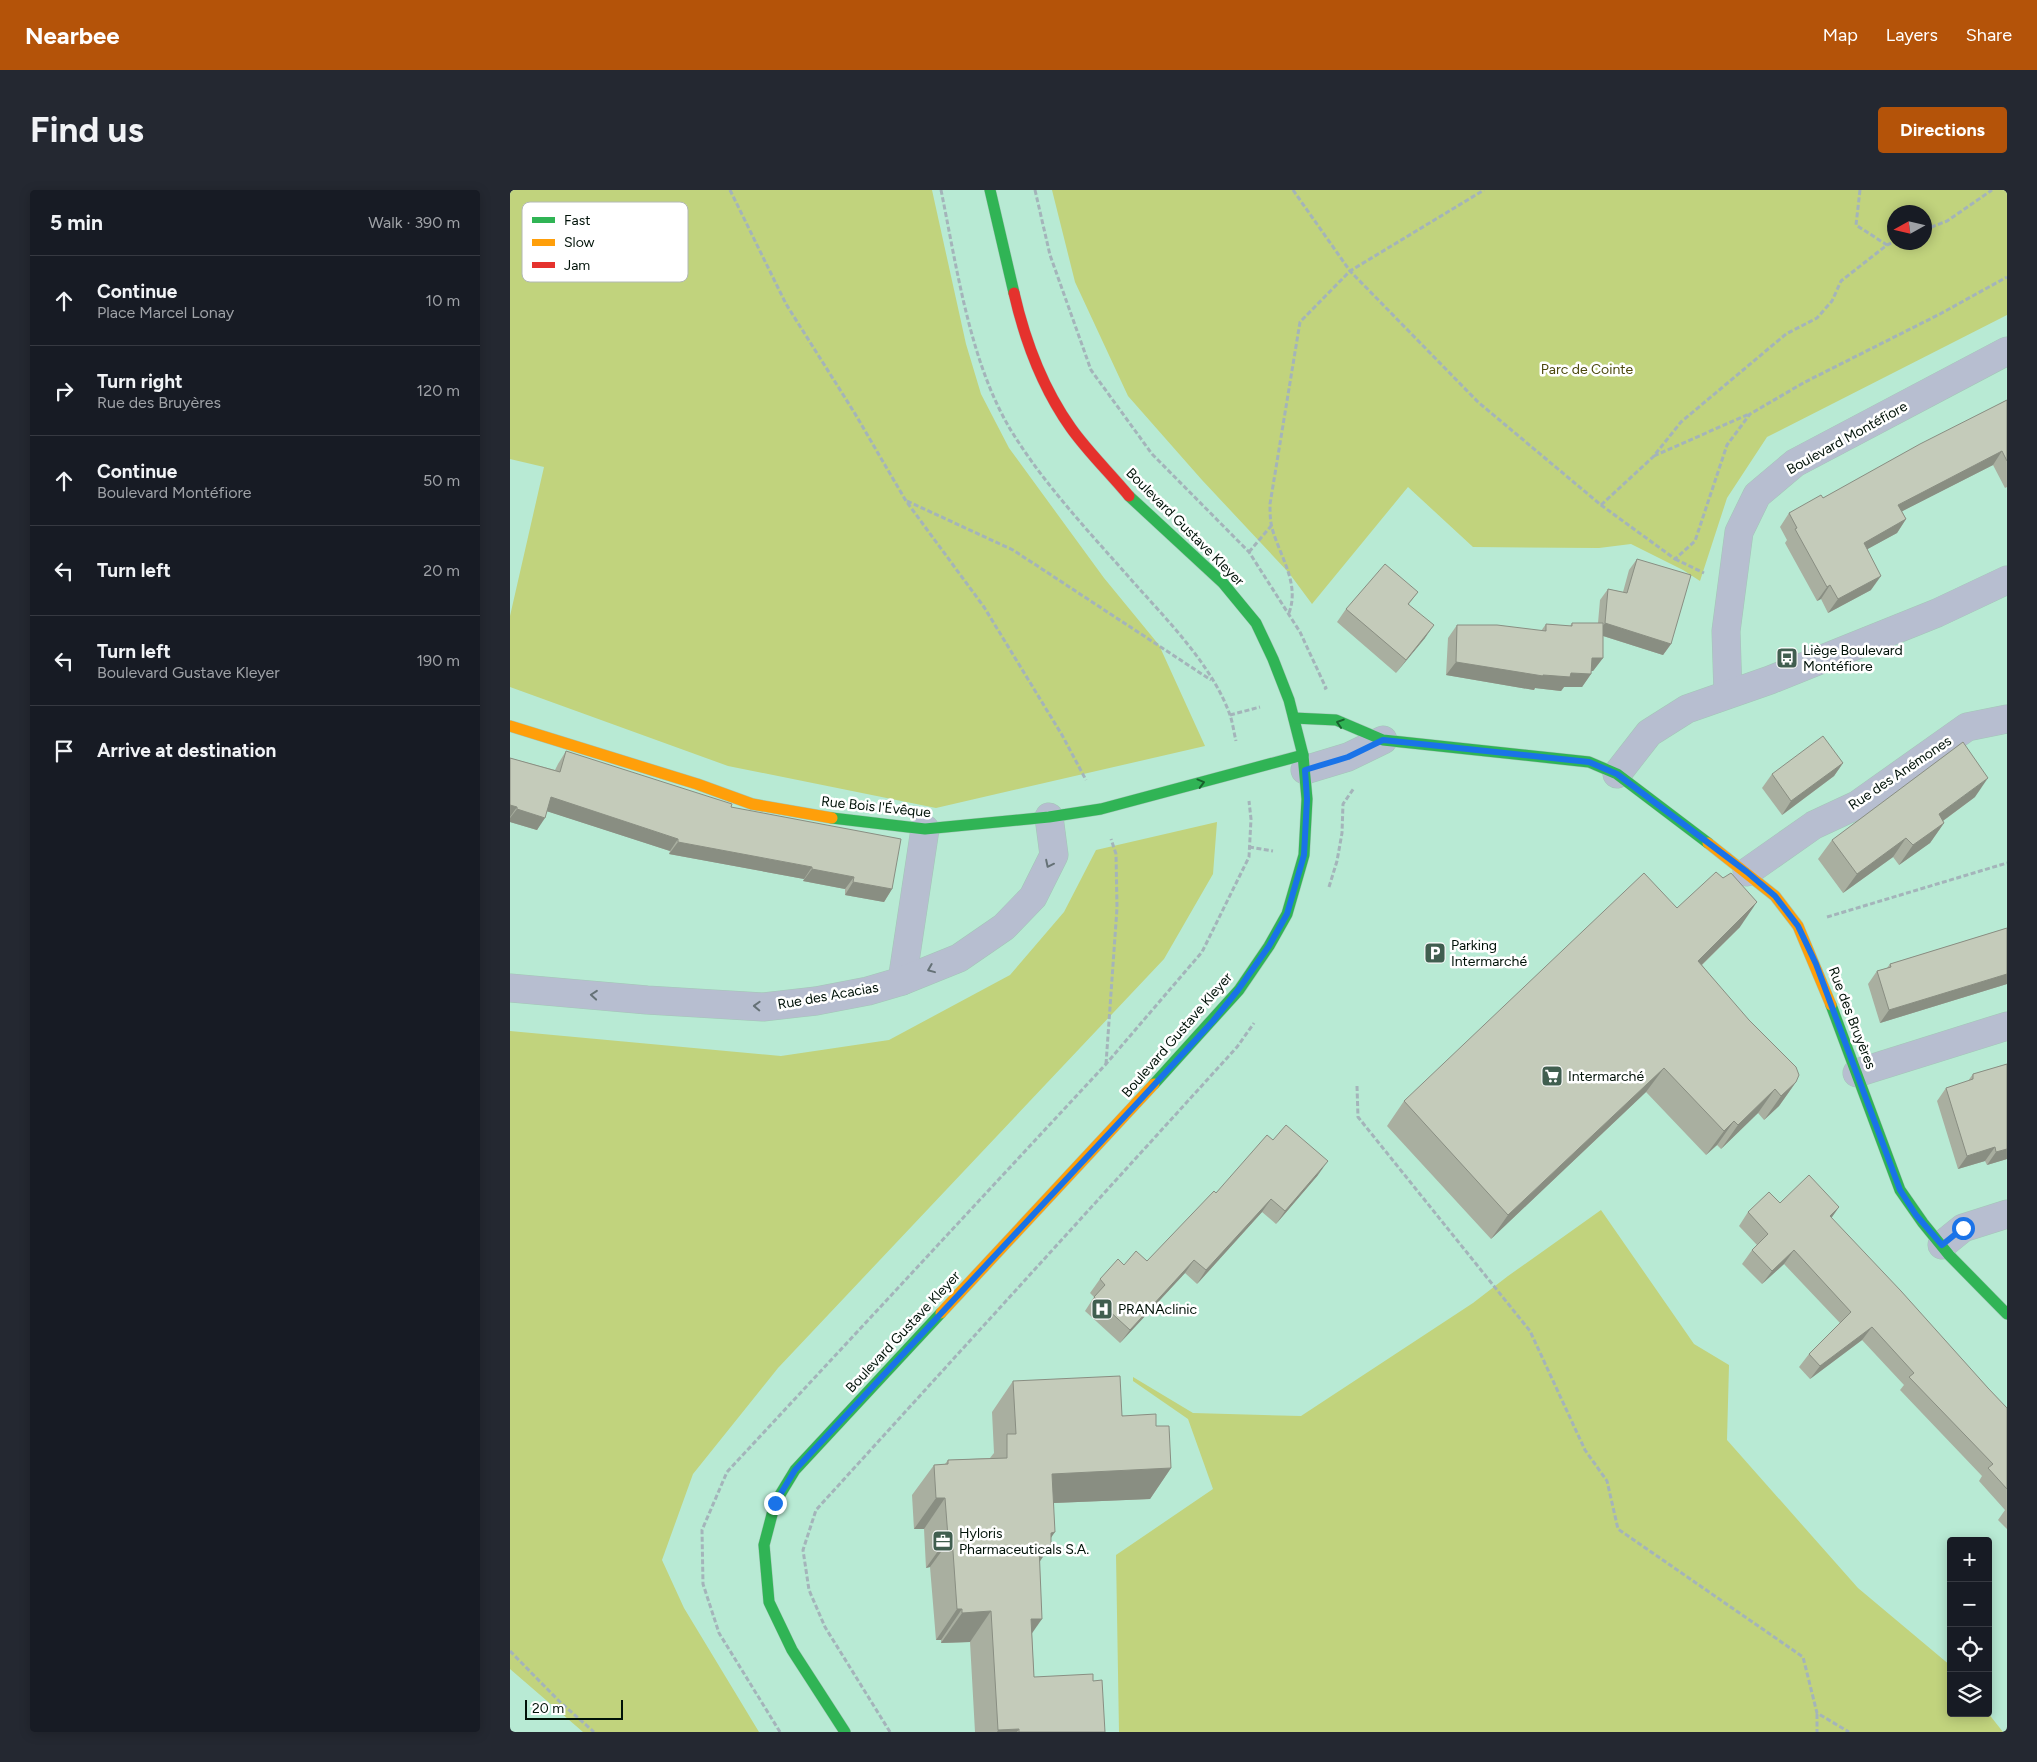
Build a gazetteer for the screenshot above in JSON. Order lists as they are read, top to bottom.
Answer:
{
  "streets": {
    "street": [
      "Boulevard Montéfiore",
      "Boulevard Gustave Kleyer",
      "Rue des Anémones",
      "Rue Bois l'Évêque",
      "Rue des Acacias",
      "Rue des Bruyères"
    ]
  },
  "crossings": [
    ["Boulevard Gustave Kleyer", "Rue Bois l'Évêque"],
    ["Rue des Anémones", "Rue des Bruyères"],
    ["Rue Bois l'Évêque", "Rue des Acacias"]
  ],
  "one_way": ["Rue des Acacias"],
  "parks": ["Parc de Cointe"],
  "places": {
    "bus stop": ["Liège Boulevard Montéfiore"],
    "parking": ["Parking Intermarché"],
    "supermarket": ["Intermarché"],
    "hospital": ["PRANAclinic"],
    "office": ["Hyloris Pharmaceuticals S.A."]
  },
  "legend": ["Fast", "Slow", "Jam"],
  "scale_bar": "20 m",
  "north": "left",
  "page": {
    "header": "Nearbee",
    "nav": ["Map", "Layers", "Share"],
    "buttons": "Directions",
    "title": "Find us",
    "heading": ["5 min", "Walk · 390 m"],
    "list": [
      ["Continue", "Place Marcel Lonay", "10 m"],
      ["Turn right", "Rue des Bruyères", "120 m"],
      ["Continue", "Boulevard Montéfiore", "50 m"],
      ["Turn left", "20 m"],
      ["Turn left", "Boulevard Gustave Kleyer", "190 m"],
      "Arrive at destination"
    ],
    "map_buttons": ["+", "−"],
    "scale": "20 m"
  }
}
